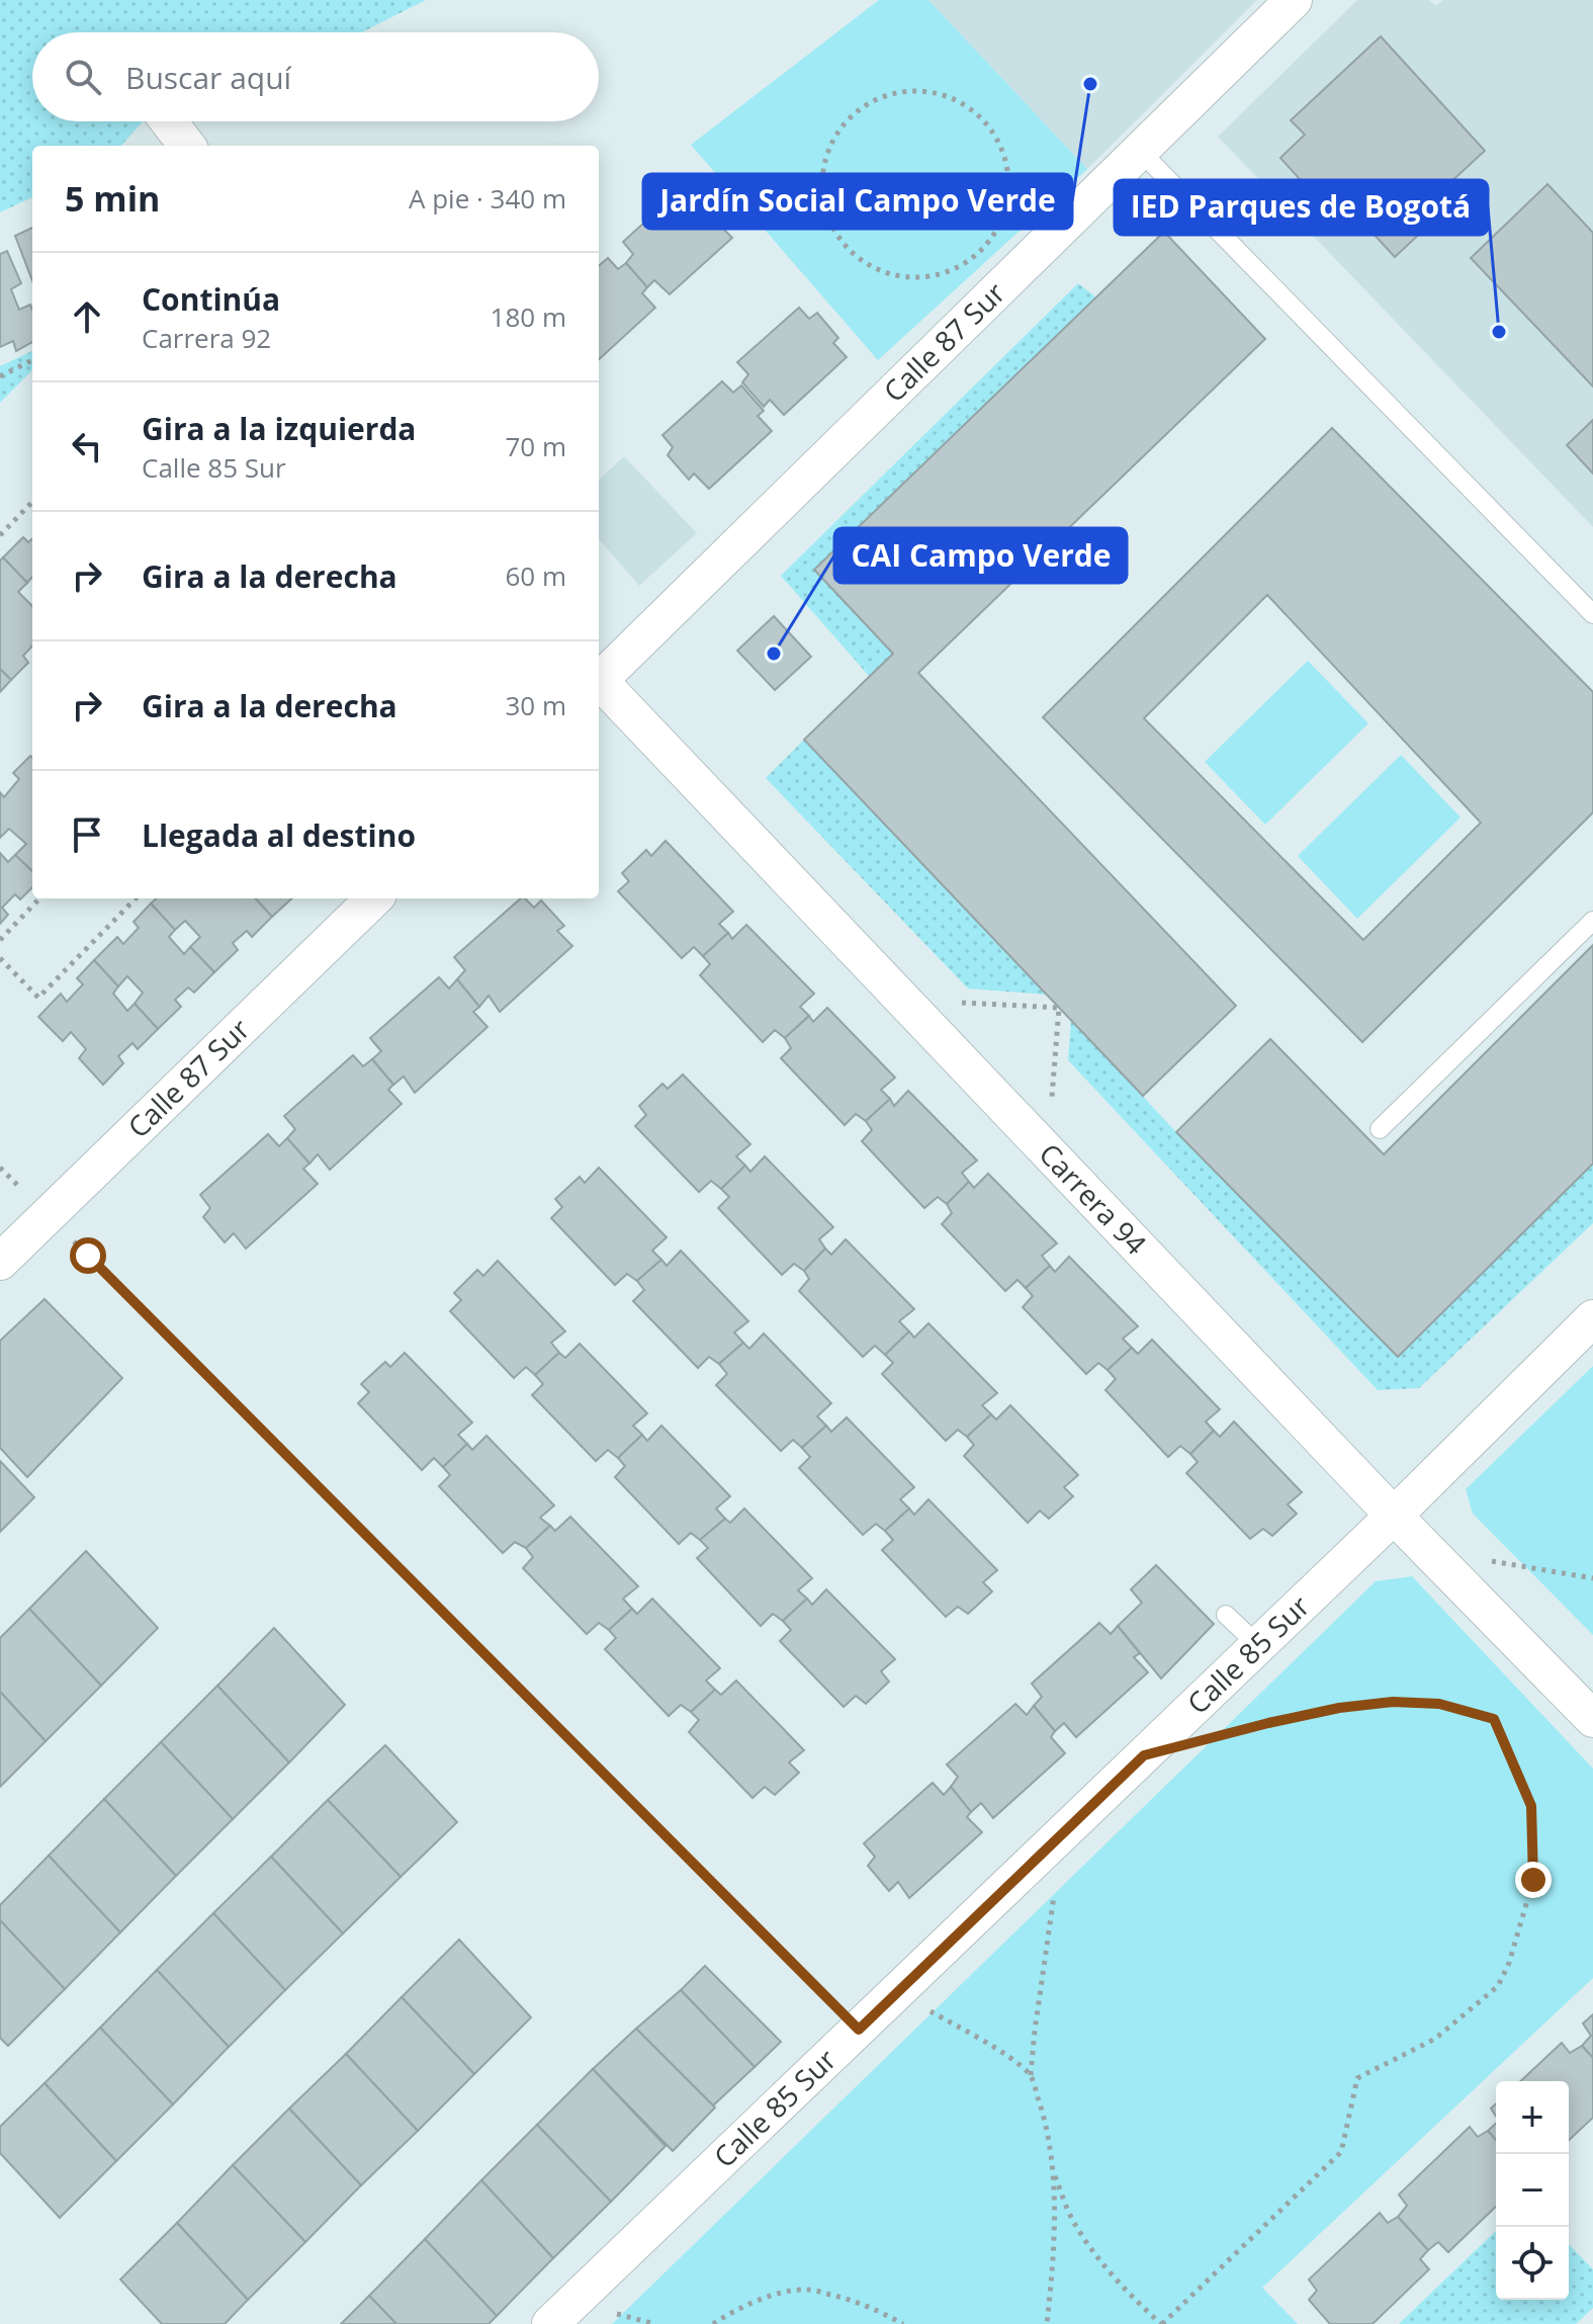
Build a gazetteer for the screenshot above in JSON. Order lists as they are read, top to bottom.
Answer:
{
  "streets": {
    "street": ["Calle 87 Sur", "Carrera 94", "Calle 85 Sur"]
  },
  "crossings": [
    ["Carrera 94", "Calle 85 Sur"]
  ],
  "places": ["Jardín Social Campo Verde", "IED Parques de Bogotá", "CAI Campo Verde"],
  "page": {
    "search": "Buscar aquí",
    "heading": ["5 min", "A pie · 340 m"],
    "list": [
      ["Continúa", "Carrera 92", "180 m"],
      ["Gira a la izquierda", "Calle 85 Sur", "70 m"],
      ["Gira a la derecha", "60 m"],
      ["Gira a la derecha", "30 m"],
      "Llegada al destino"
    ],
    "map_buttons": ["+", "−"]
  }
}
